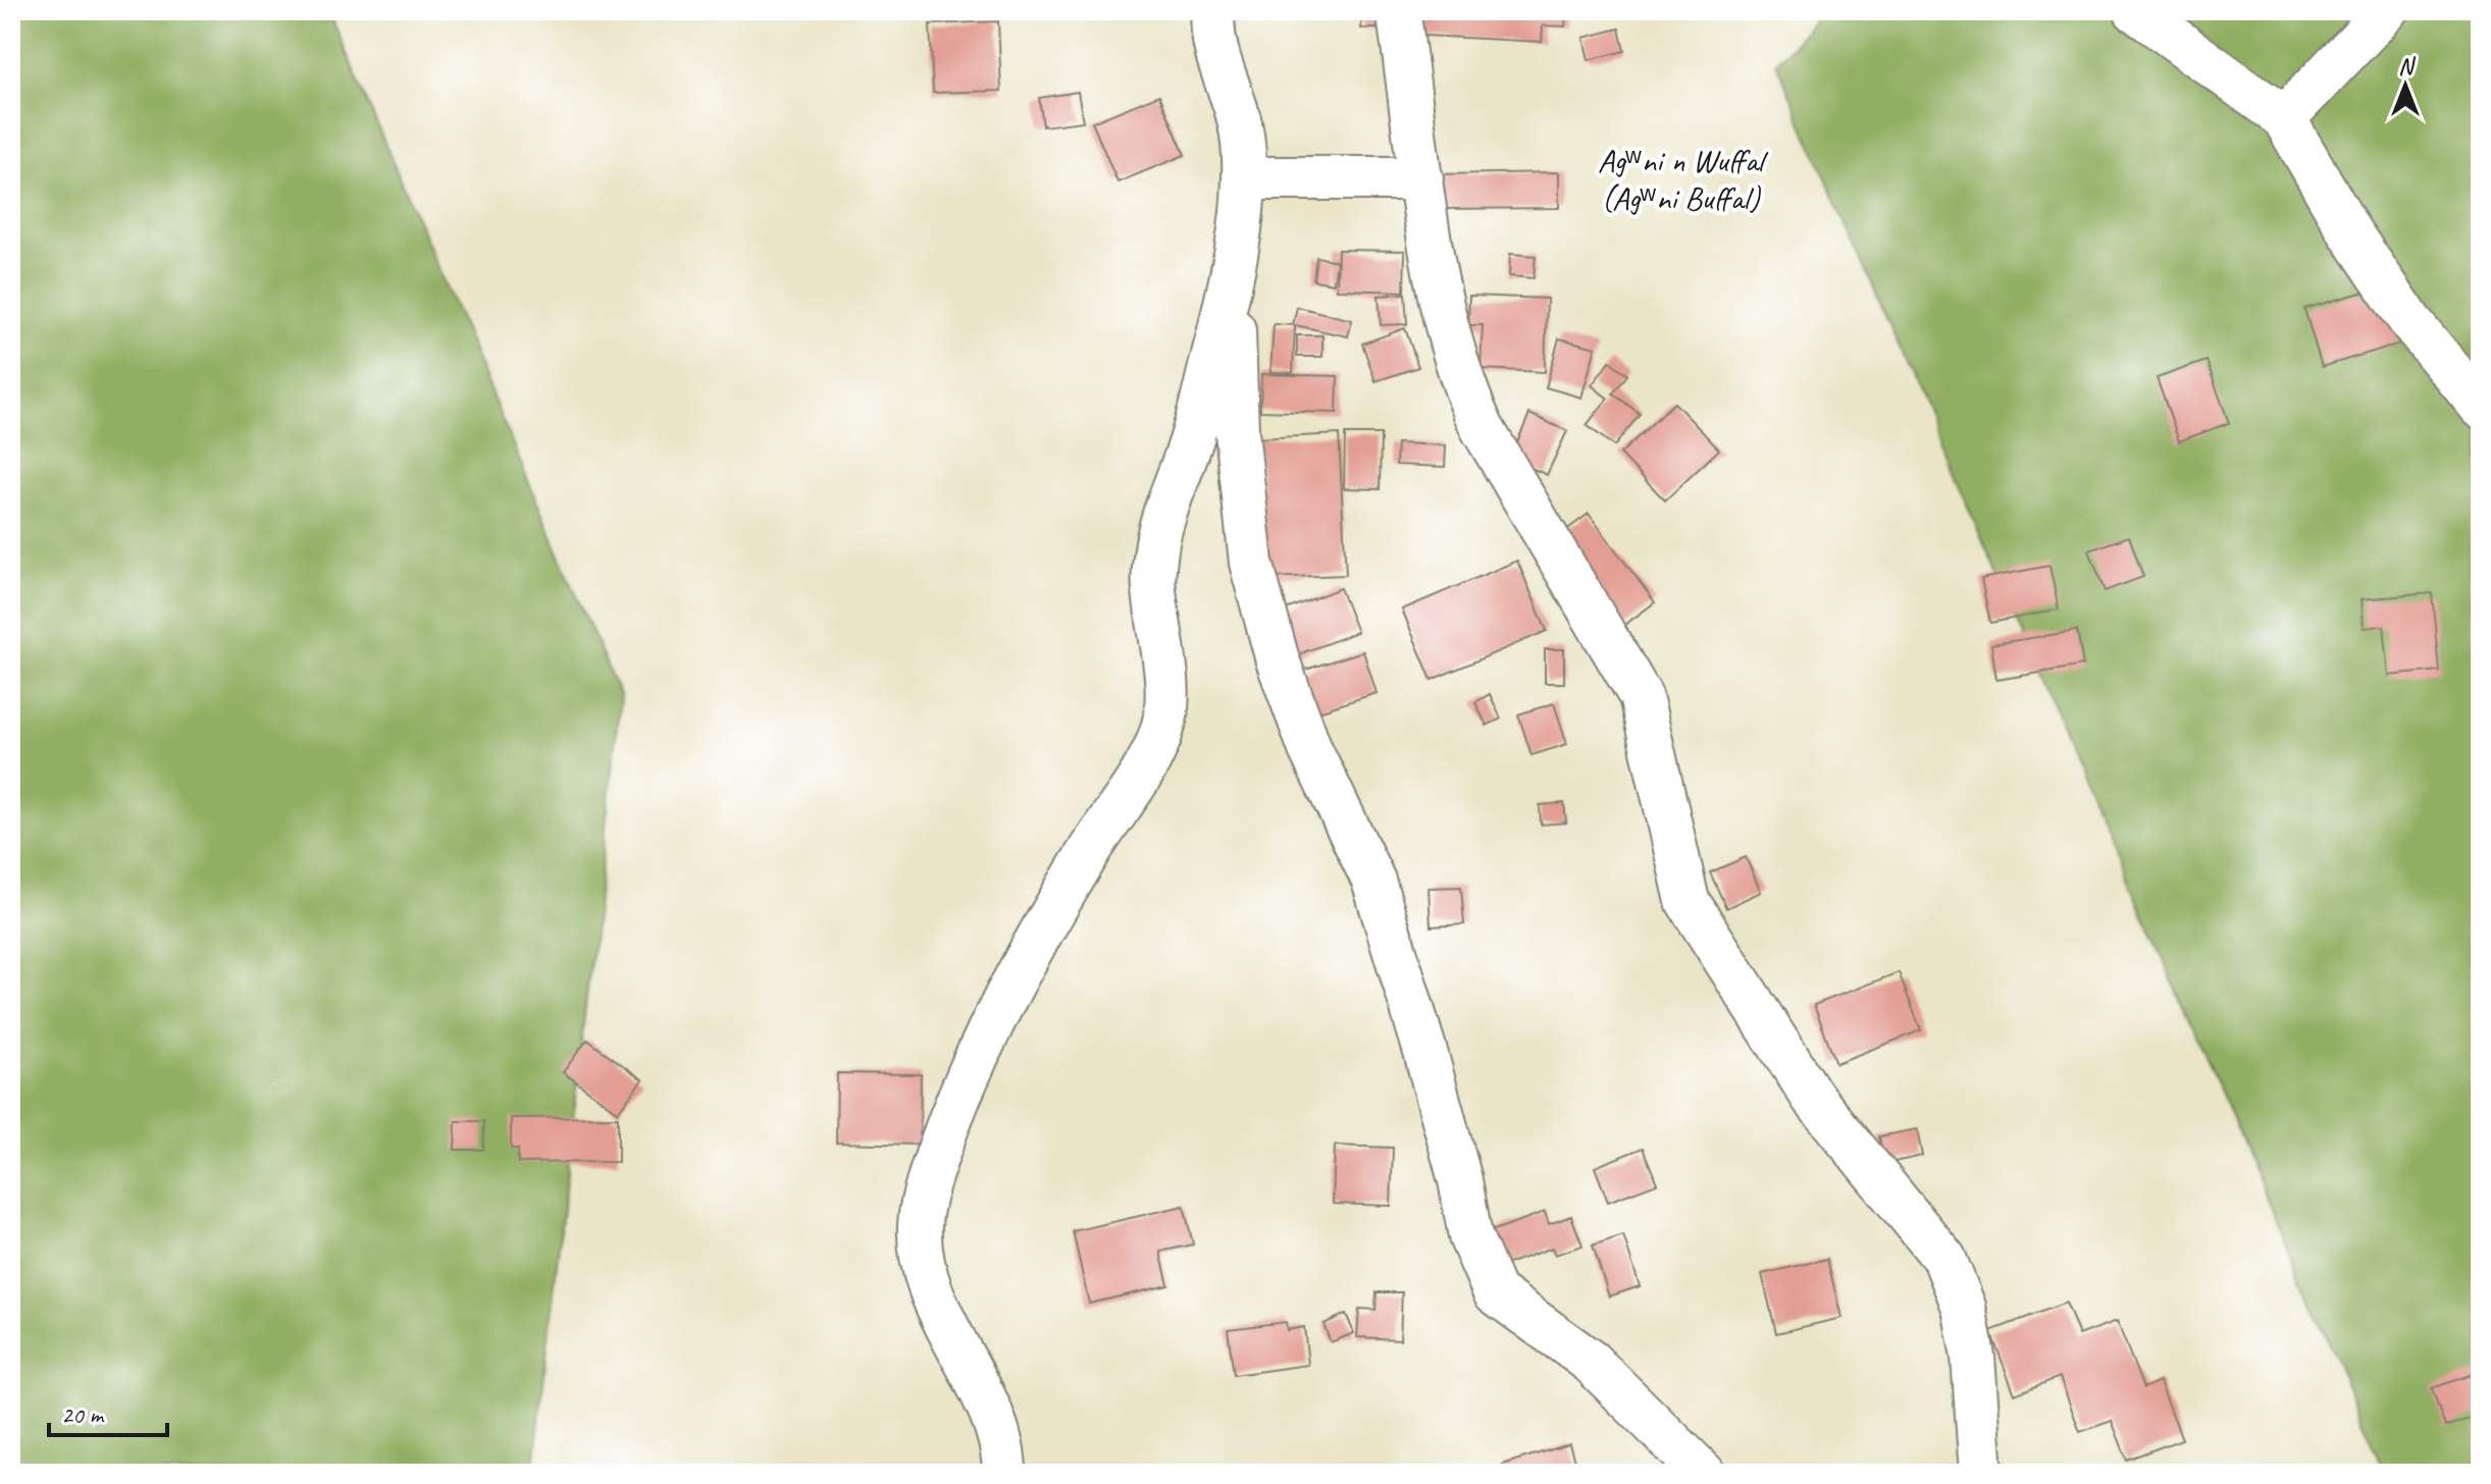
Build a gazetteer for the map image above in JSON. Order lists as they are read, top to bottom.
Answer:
{
  "districts": ["Agʷni n Wuffal (Agʷni Buffal)"],
  "scale_bar": "20 m",
  "north": "top"
}
